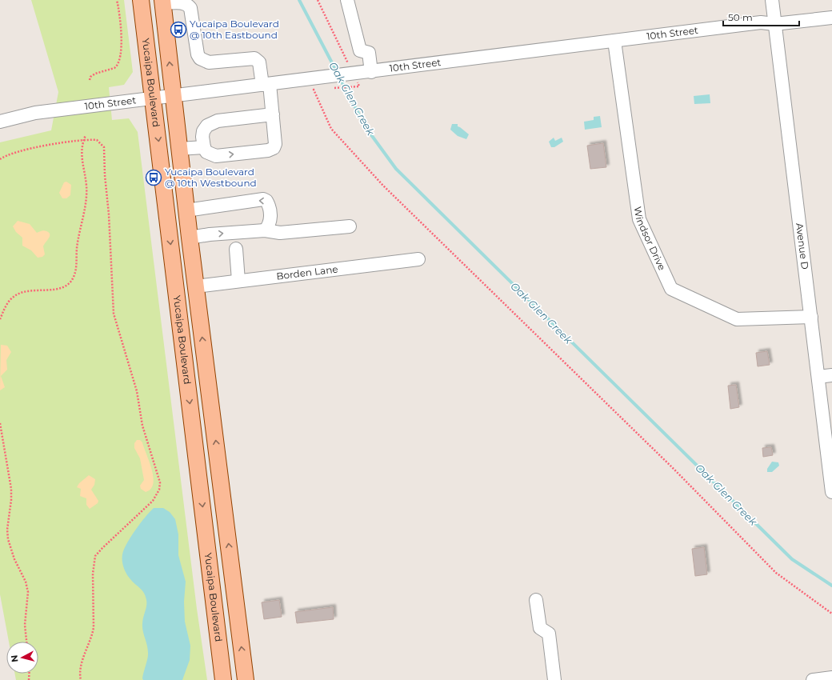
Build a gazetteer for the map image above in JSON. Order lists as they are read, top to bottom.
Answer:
{
  "streets": {
    "main road": ["Yucaipa Boulevard"],
    "street": [
      "10th Street",
      "Windsor Drive",
      "Avenue D",
      "Borden Lane"
    ]
  },
  "crossings": [
    ["10th Street", "Yucaipa Boulevard"],
    ["10th Street", "Windsor Drive"],
    ["10th Street", "Avenue D"],
    ["Yucaipa Boulevard", "Borden Lane"],
    ["Windsor Drive", "Avenue D"]
  ],
  "water": ["Oak Glen Creek"],
  "places": {
    "bus stop": ["Yucaipa Boulevard @ 10th Eastbound", "Yucaipa Boulevard @ 10th Westbound"]
  },
  "scale_bar": "50 m",
  "north": "left"
}
